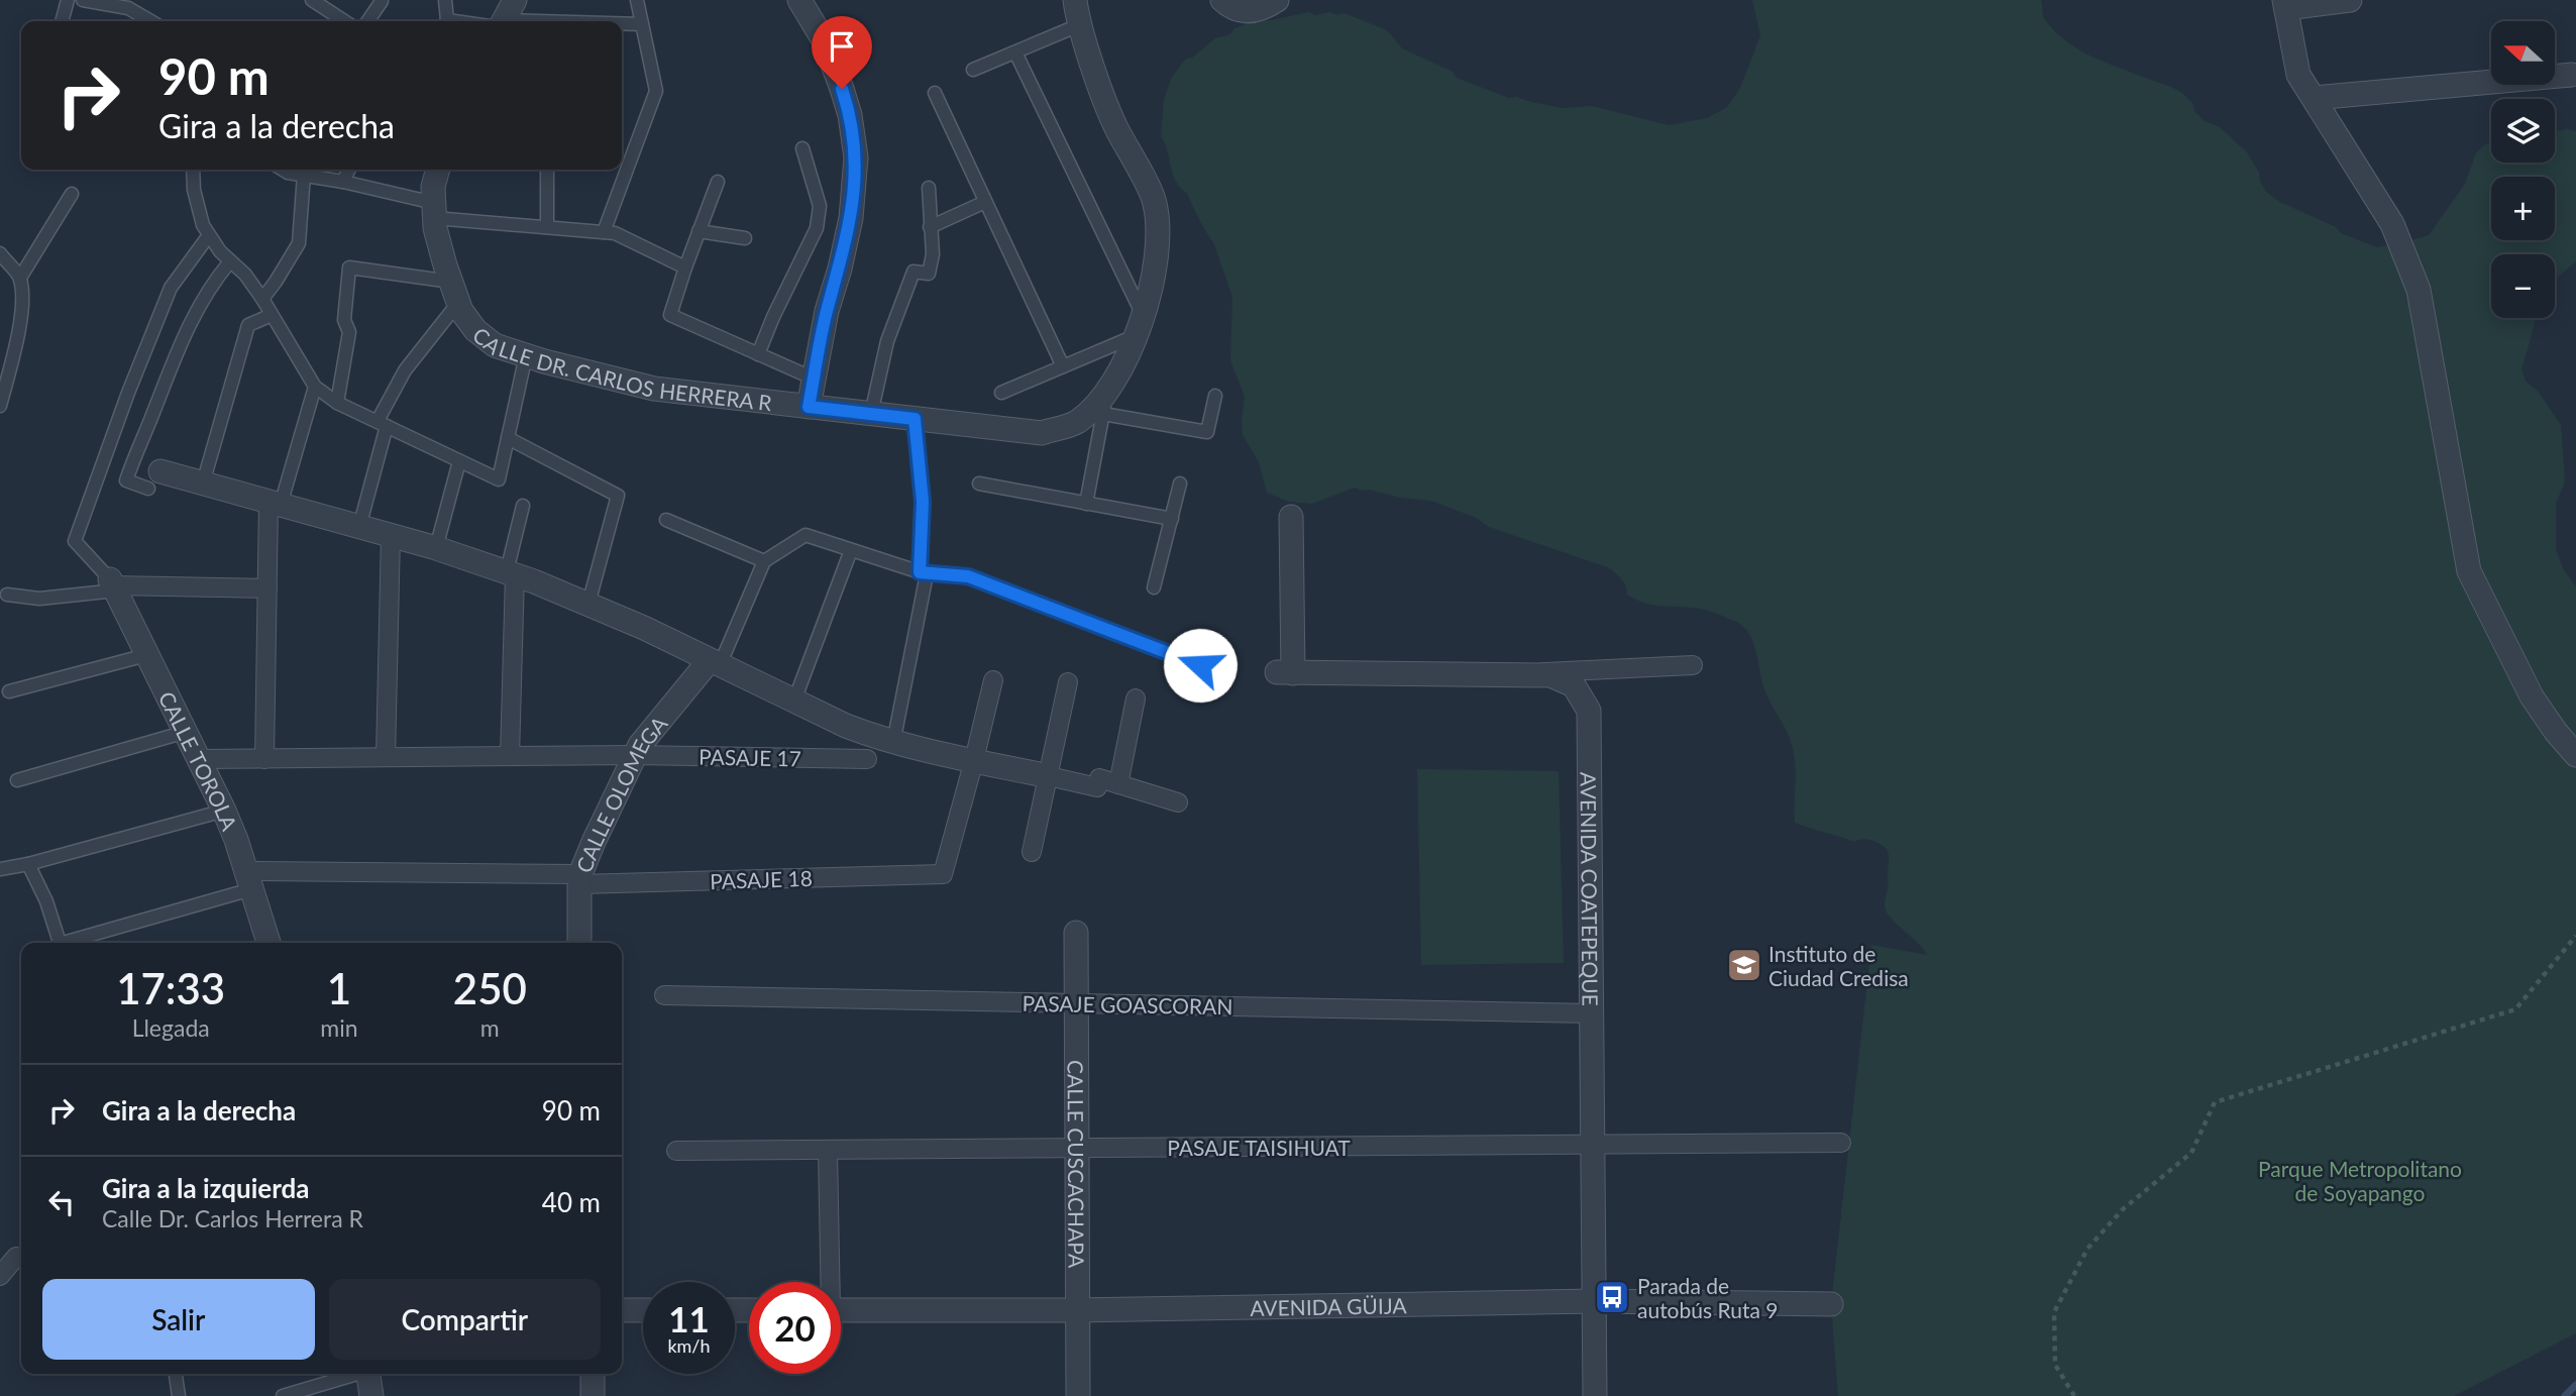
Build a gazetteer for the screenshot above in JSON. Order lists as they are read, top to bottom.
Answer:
{
  "streets": {
    "street": [
      "CALLE DR. CARLOS HERRERA R",
      "PASAJE 17",
      "CALLE TOROLA",
      "CALLE OLOMEGA",
      "PASAJE 18",
      "AVENIDA COATEPEQUE",
      "PASAJE GOASCORAN",
      "PASAJE TAISIHUAT",
      "CALLE CUSCACHAPA",
      "AVENIDA GÜIJA"
    ]
  },
  "crossings": [
    ["PASAJE 17", "CALLE TOROLA"],
    ["PASAJE 17", "CALLE OLOMEGA"],
    ["CALLE TOROLA", "PASAJE 18"],
    ["CALLE OLOMEGA", "PASAJE 18"],
    ["AVENIDA COATEPEQUE", "PASAJE GOASCORAN"],
    ["AVENIDA COATEPEQUE", "PASAJE TAISIHUAT"],
    ["AVENIDA COATEPEQUE", "AVENIDA GÜIJA"],
    ["PASAJE GOASCORAN", "CALLE CUSCACHAPA"],
    ["PASAJE TAISIHUAT", "CALLE CUSCACHAPA"],
    ["CALLE CUSCACHAPA", "AVENIDA GÜIJA"]
  ],
  "parks": ["Parque Metropolitano de Soyapango"],
  "places": {
    "school or university": ["Instituto de Ciudad Credisa"],
    "bus stop": ["Parada de autobús Ruta 9"]
  },
  "north": "left",
  "page": {
    "map_buttons": ["+", "−"],
    "turn": ["90 m", "Gira a la derecha"],
    "eta": [
      "17:33",
      "Llegada",
      "1",
      "min",
      "250",
      "m"
    ],
    "list": [
      {
        "name": "Gira a la derecha",
        "value": "90 m"
      },
      {
        "name": "Gira a la izquierda",
        "note": "Calle Dr. Carlos Herrera R",
        "value": "40 m"
      }
    ],
    "buttons": ["Salir", "Compartir"],
    "speed": "11 km/h",
    "limit": "20"
  }
}
